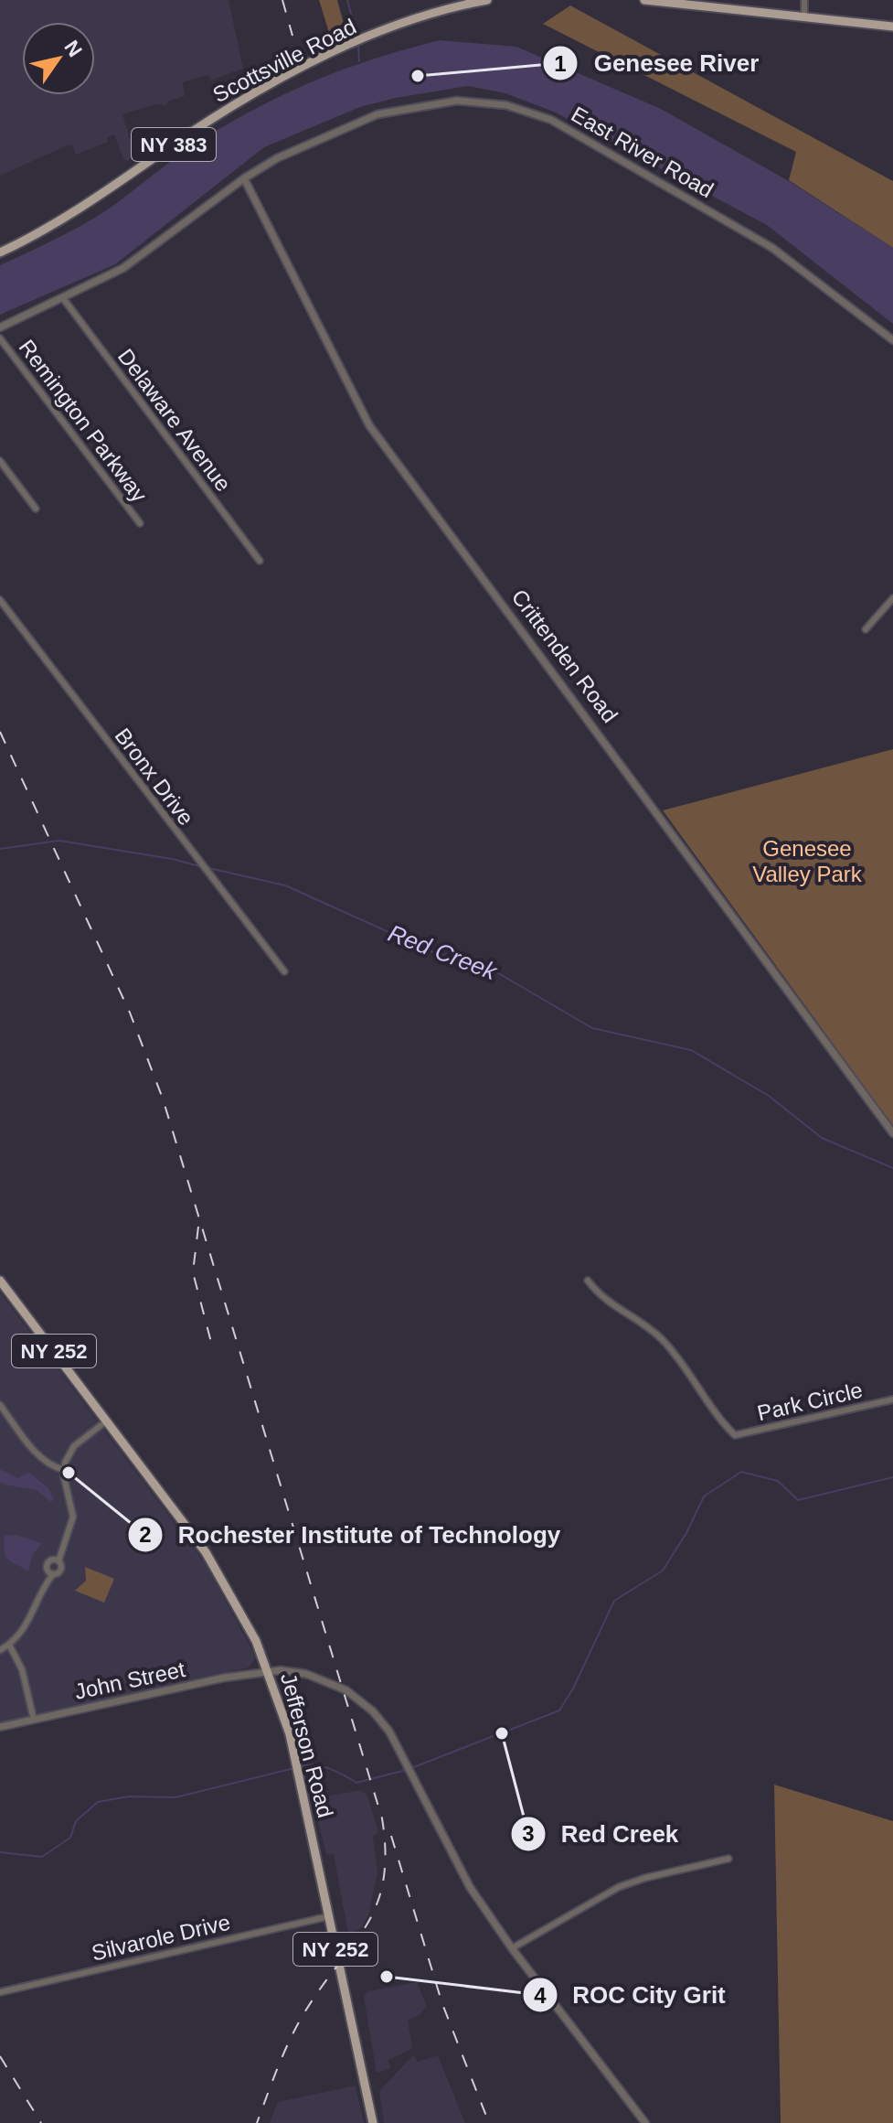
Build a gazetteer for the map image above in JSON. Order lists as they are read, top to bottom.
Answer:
{
  "streets": {
    "main road": [
      "Scottsville Road",
      "NY 383",
      "NY 252",
      "Jefferson Road"
    ],
    "street": [
      "East River Road",
      "Delaware Avenue",
      "Remington Parkway",
      "Crittenden Road",
      "Bronx Drive",
      "Park Circle",
      "John Street",
      "Silvarole Drive"
    ]
  },
  "crossings": [
    ["East River Road", "Delaware Avenue"],
    ["East River Road", "Crittenden Road"],
    ["John Street", "Jefferson Road"],
    ["Jefferson Road", "Silvarole Drive"]
  ],
  "water": ["Red Creek"],
  "parks": ["Genesee Valley Park"],
  "places": [
    "Genesee River",
    "Rochester Institute of Technology",
    "Red Creek",
    "ROC City Grit"
  ],
  "north": "top right"
}
